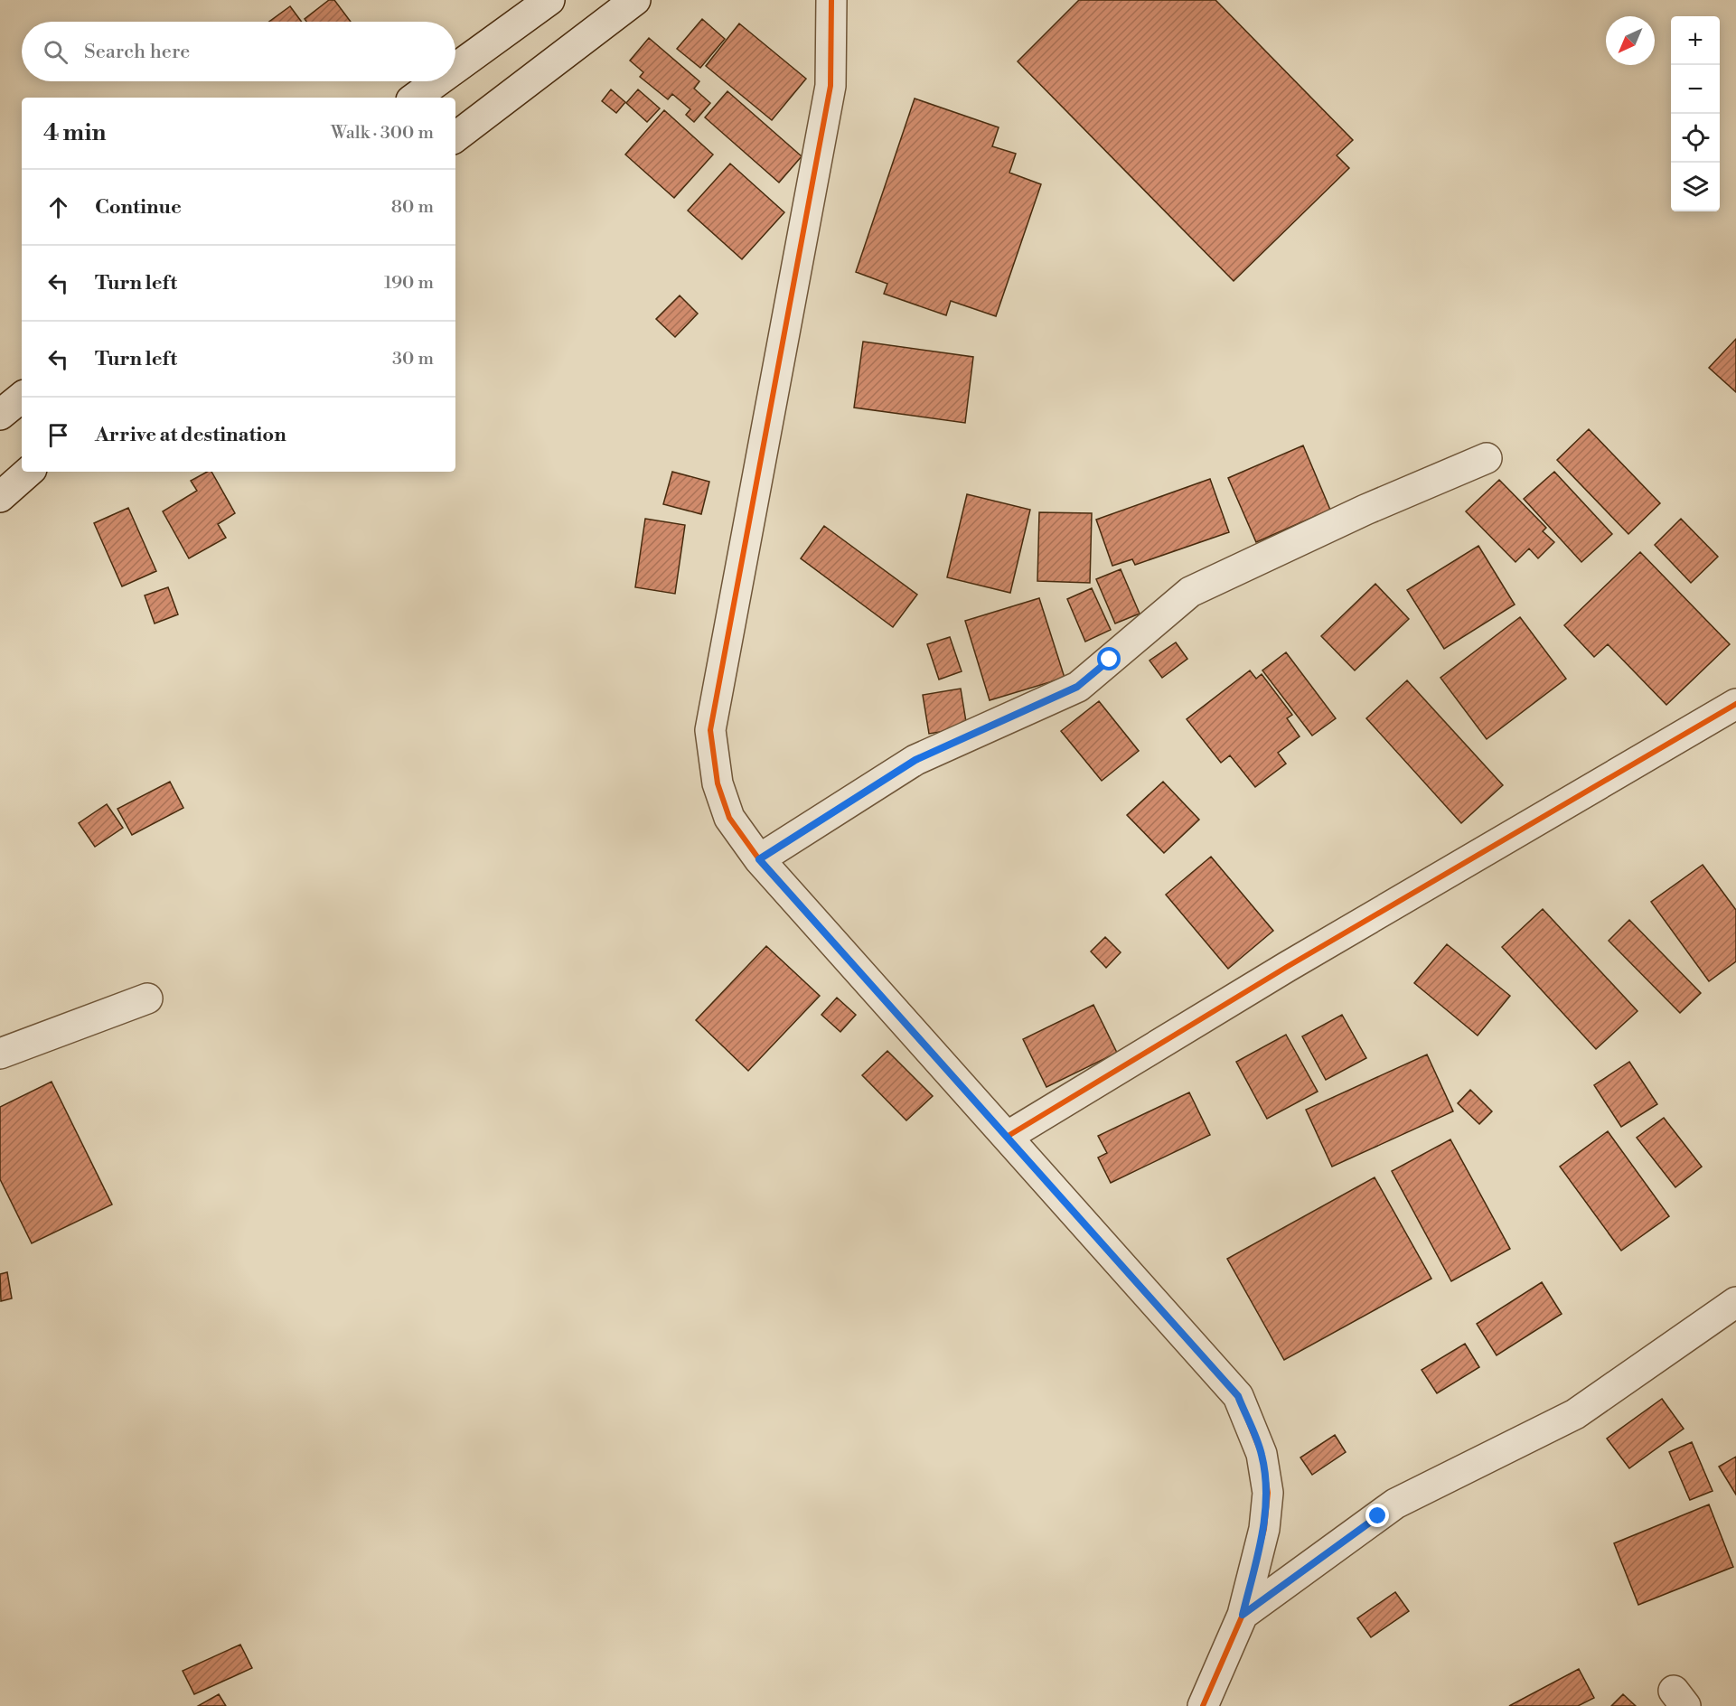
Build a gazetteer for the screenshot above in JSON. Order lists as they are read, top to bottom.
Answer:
{
  "north": "bottom left",
  "page": {
    "map_buttons": ["+", "−"],
    "search": "Search here",
    "heading": ["4 min", "Walk · 300 m"],
    "list": [
      ["Continue", "80 m"],
      ["Turn left", "190 m"],
      ["Turn left", "30 m"],
      "Arrive at destination"
    ]
  }
}
